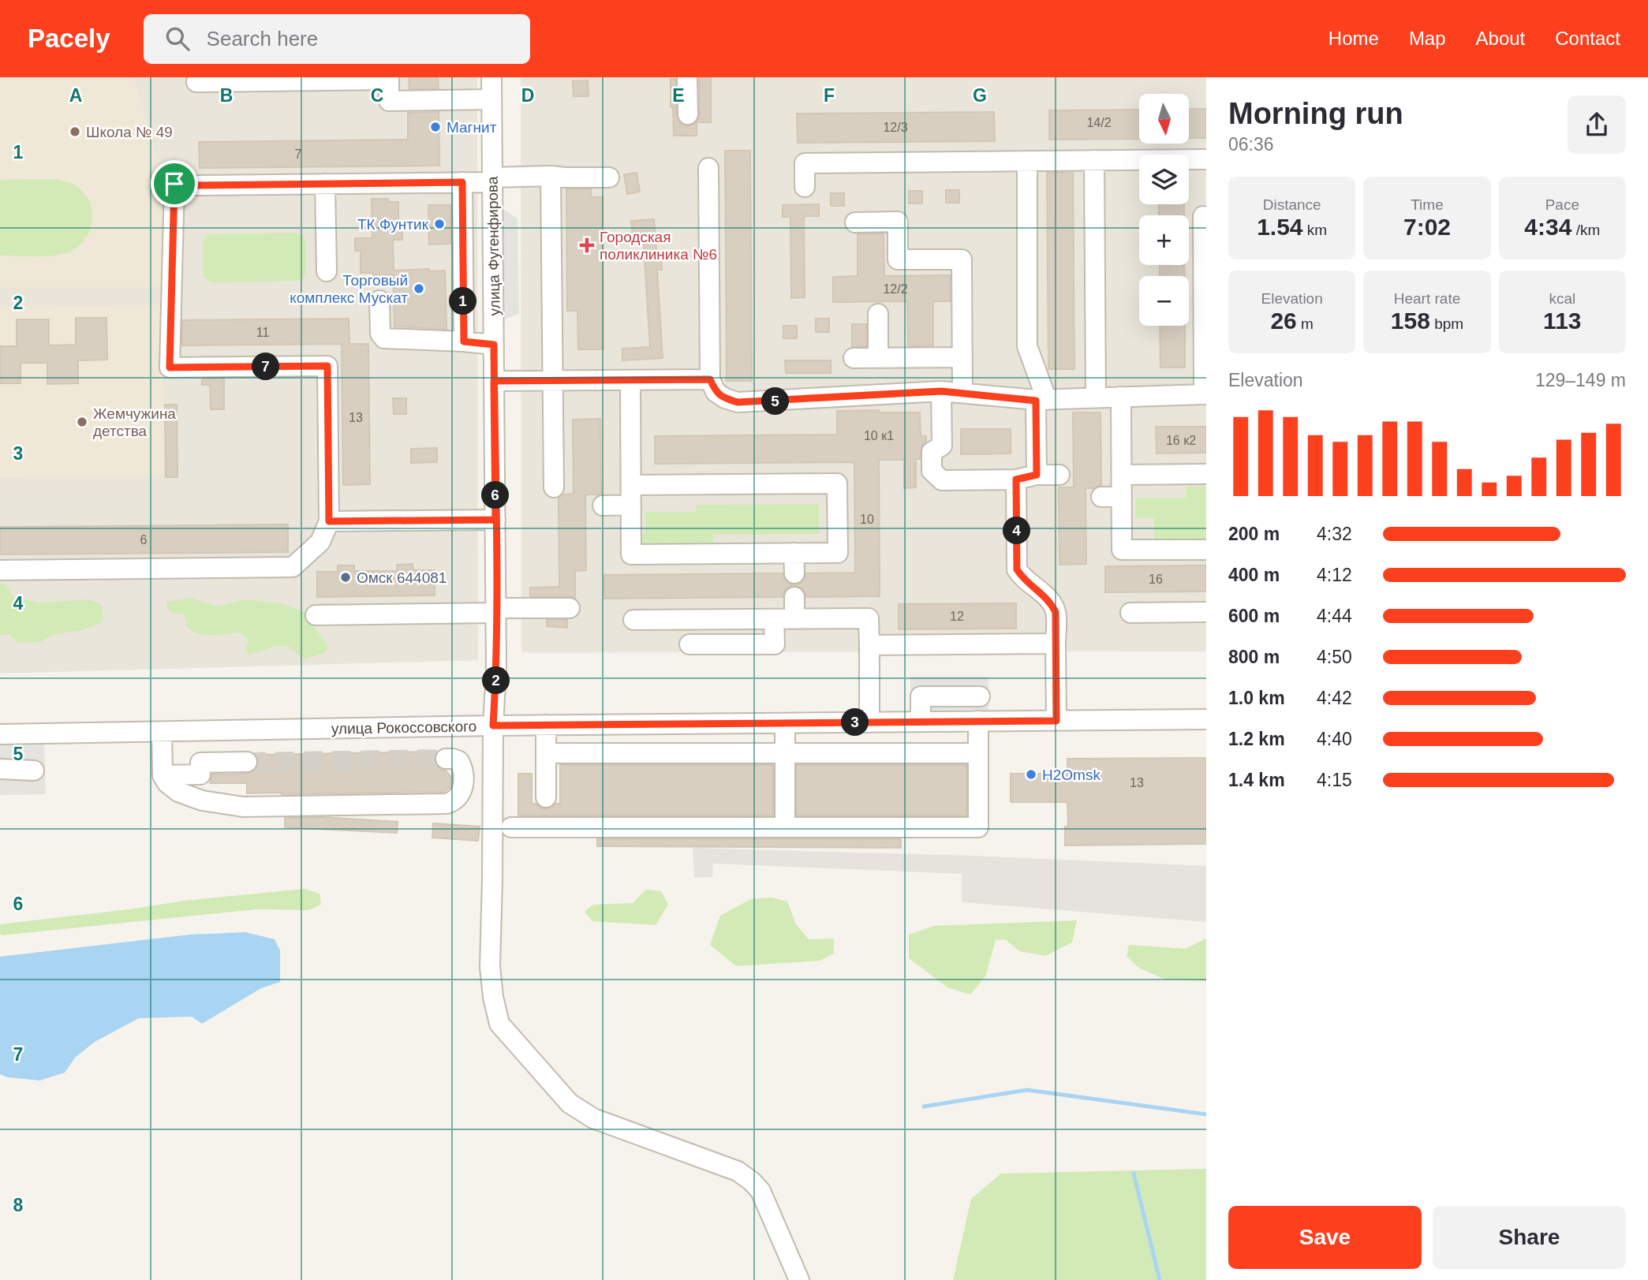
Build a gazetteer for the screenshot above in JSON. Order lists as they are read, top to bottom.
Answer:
{
  "streets": {
    "street": ["улица Фугенфирова", "улица Рокоссовского"]
  },
  "crossings": [
    ["улица Фугенфирова", "улица Рокоссовского"]
  ],
  "places": {
    "other": [
      "Магнит",
      "Школа № 49",
      "ТК Фунтик",
      "Торговый комплекс Мускат",
      "Жемчужина детства",
      "Омск 644081",
      "H2Omsk"
    ],
    "health": ["Городская поликлиника №6"]
  },
  "house_numbers": [
    "14/2",
    "12/3",
    "7",
    "12/2",
    "11",
    "13",
    "10 к1",
    "16 к2",
    "10",
    "6",
    "16",
    "12",
    "13"
  ],
  "north": "bottom",
  "page": {
    "header": "Pacely",
    "search": "Search here",
    "nav": [
      "Home",
      "Map",
      "About",
      "Contact"
    ],
    "heading": ["Morning run", "06:36"],
    "map_buttons": ["+", "−"],
    "stats": [
      ["Distance", "1.54 km"],
      ["Time", "7:02"],
      ["Pace", "4:34 /km"],
      ["Elevation", "26 m"],
      ["Heart rate", "158 bpm"],
      ["kcal", "113"]
    ],
    "pins": [
      "1",
      "7",
      "5",
      "6",
      "4",
      "2",
      "3"
    ],
    "chart": ["Elevation", "129–149 m"],
    "list": [
      {
        "name": "200 m",
        "note": "4:32"
      },
      {
        "name": "400 m",
        "note": "4:12"
      },
      {
        "name": "600 m",
        "note": "4:44"
      },
      {
        "name": "800 m",
        "note": "4:50"
      },
      {
        "name": "1.0 km",
        "note": "4:42"
      },
      {
        "name": "1.2 km",
        "note": "4:40"
      },
      {
        "name": "1.4 km",
        "note": "4:15"
      }
    ],
    "buttons": ["Save", "Share"]
  },
  "grid": {
    "columns": [
      "A",
      "B",
      "C",
      "D",
      "E",
      "F",
      "G"
    ],
    "rows": [
      "1",
      "2",
      "3",
      "4",
      "5",
      "6",
      "7",
      "8"
    ]
  }
}
